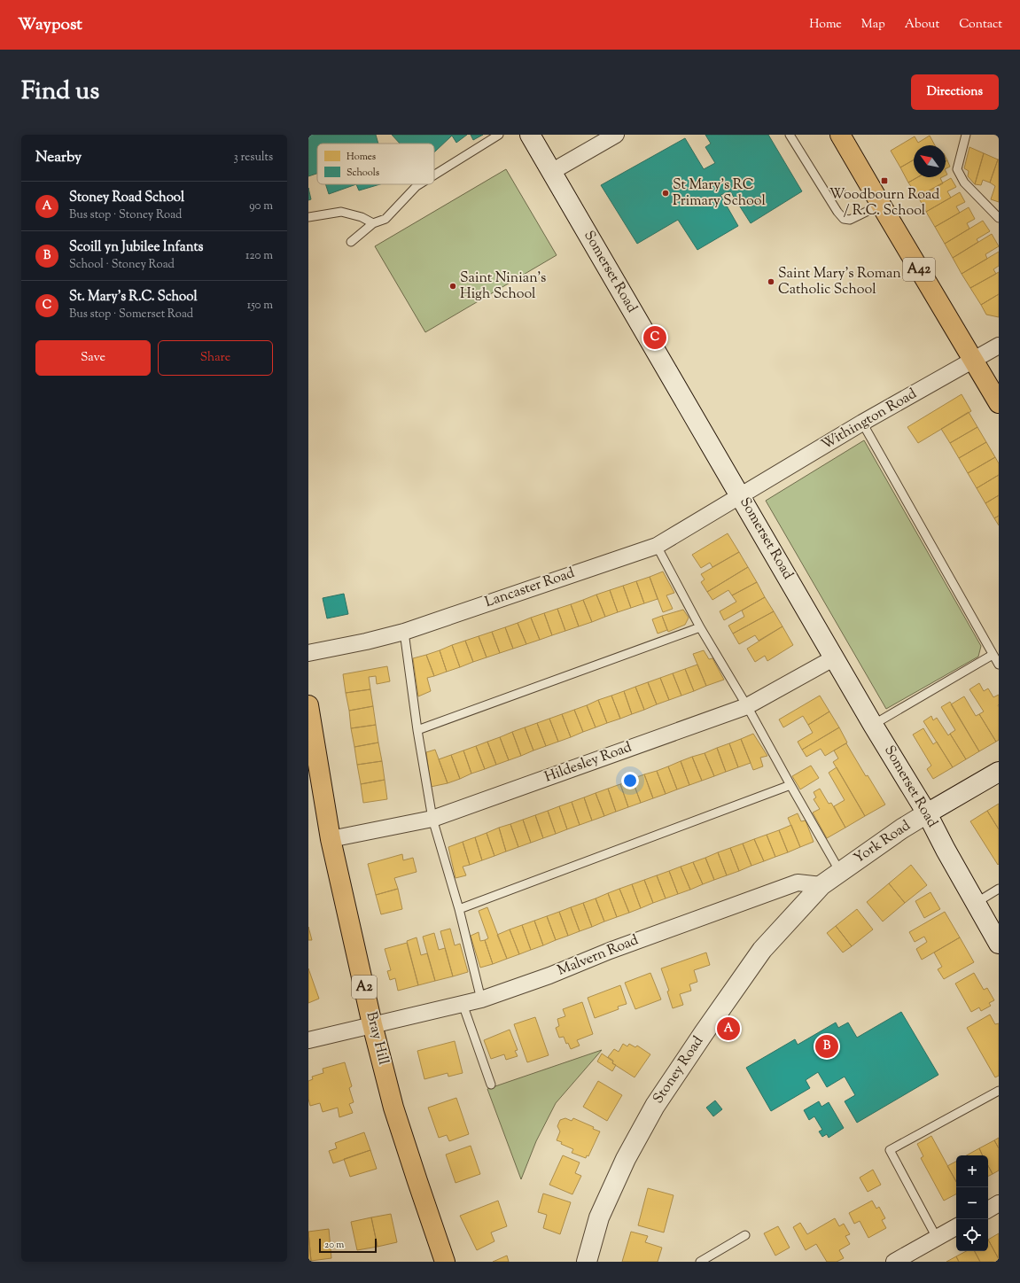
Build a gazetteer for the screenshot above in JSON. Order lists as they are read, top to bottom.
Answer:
{
  "streets": {
    "main road": [
      "A42",
      "Somerset Road",
      "York Road",
      "A2",
      "Bray Hill",
      "Stoney Road"
    ],
    "street": [
      "Withington Road",
      "Lancaster Road",
      "Hildesley Road",
      "Malvern Road"
    ]
  },
  "crossings": [
    ["A42", "Withington Road"],
    ["Somerset Road", "Withington Road"],
    ["Somerset Road", "Lancaster Road"],
    ["Somerset Road", "Hildesley Road"],
    ["Somerset Road", "York Road"],
    ["Withington Road", "Lancaster Road"],
    ["Hildesley Road", "Bray Hill"],
    ["York Road", "Stoney Road"],
    ["Malvern Road", "Bray Hill"],
    ["Malvern Road", "Stoney Road"]
  ],
  "places": {
    "transit": ["Woodbourn Road / R.C. School"],
    "other": ["St Mary's RC Primary School", "Saint Mary's Roman Catholic School", "Saint Ninian's High School"]
  },
  "legend": ["Homes", "Schools"],
  "scale_bar": "20 m",
  "north": "top left",
  "page": {
    "header": "Waypost",
    "nav": [
      "Home",
      "Map",
      "About",
      "Contact"
    ],
    "title": "Find us",
    "buttons": [
      "Directions",
      ["Save", "Share"]
    ],
    "heading": ["Nearby", "3 results"],
    "list": [
      {
        "mark": "A",
        "name": "Stoney Road School",
        "note": "Bus stop · Stoney Road",
        "value": "90 m"
      },
      {
        "mark": "B",
        "name": "Scoill yn Jubilee Infants",
        "note": "School · Stoney Road",
        "value": "120 m"
      },
      {
        "mark": "C",
        "name": "St. Mary's R.C. School",
        "note": "Bus stop · Somerset Road",
        "value": "150 m"
      }
    ],
    "pins": ["C", "A", "B"],
    "map_buttons": ["+", "−"],
    "scale": "20 m"
  }
}
